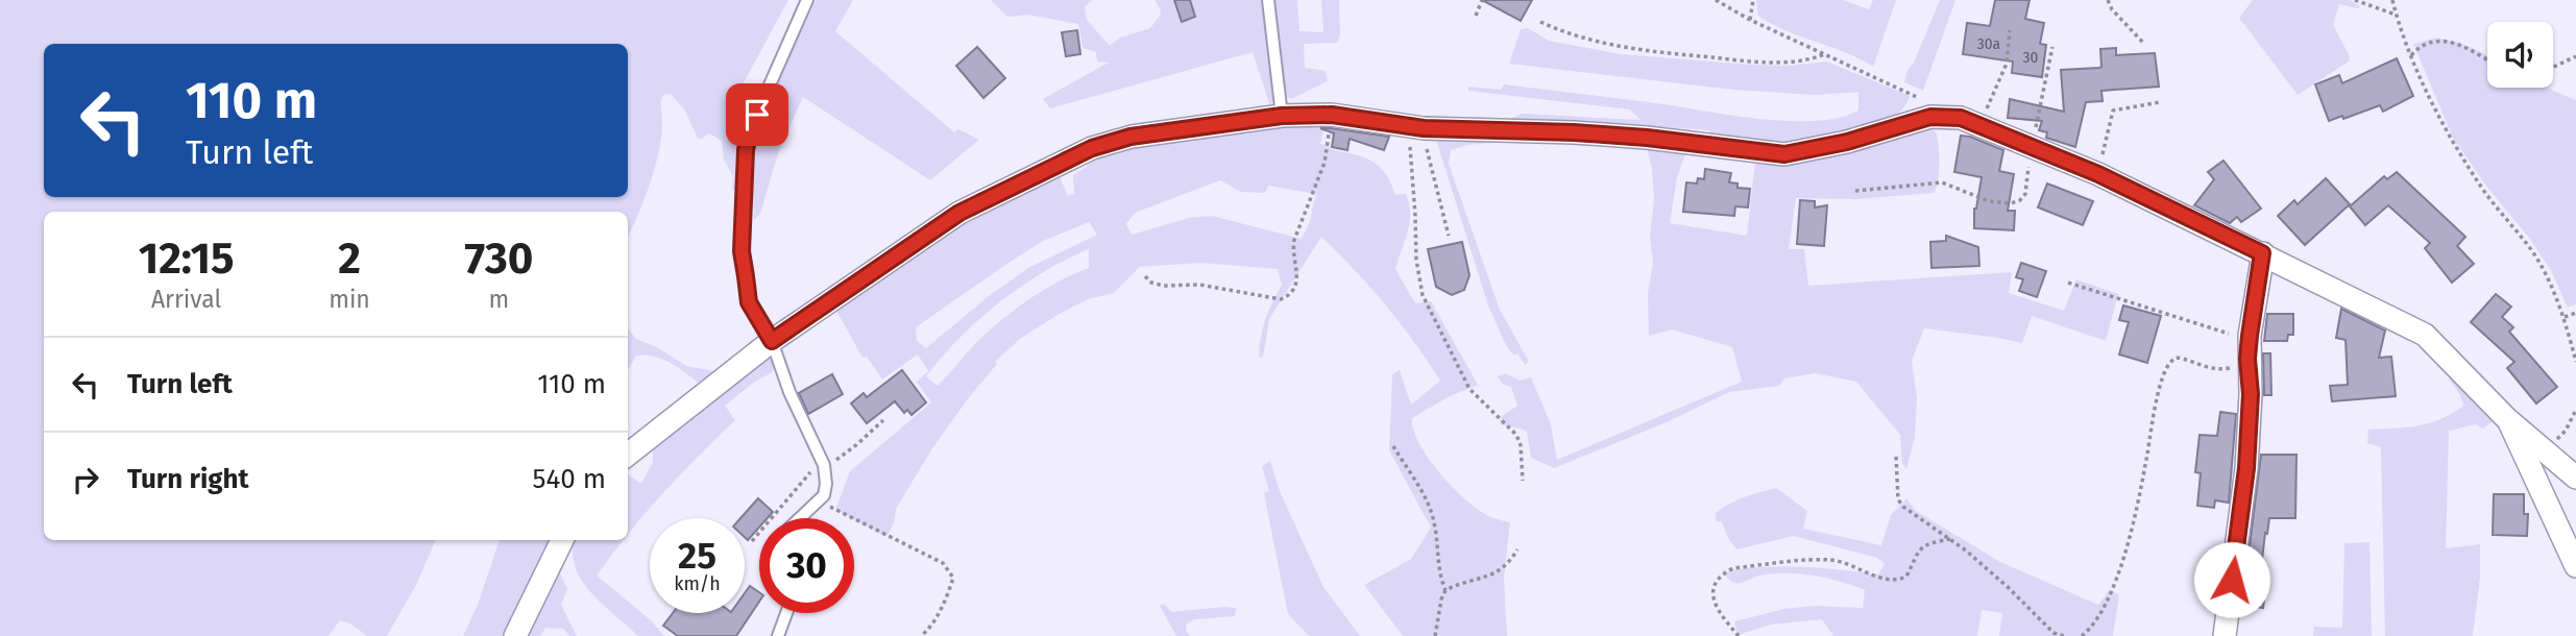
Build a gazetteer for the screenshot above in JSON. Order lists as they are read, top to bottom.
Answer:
{
  "house_numbers": ["30a", "30"],
  "page": {
    "turn": ["110 m", "Turn left"],
    "eta": [
      "12:15",
      "Arrival",
      "2",
      "min",
      "730",
      "m"
    ],
    "list": [
      {
        "name": "Turn left",
        "value": "110 m"
      },
      {
        "name": "Turn right",
        "value": "540 m"
      }
    ],
    "speed": "25 km/h",
    "limit": "30"
  }
}
